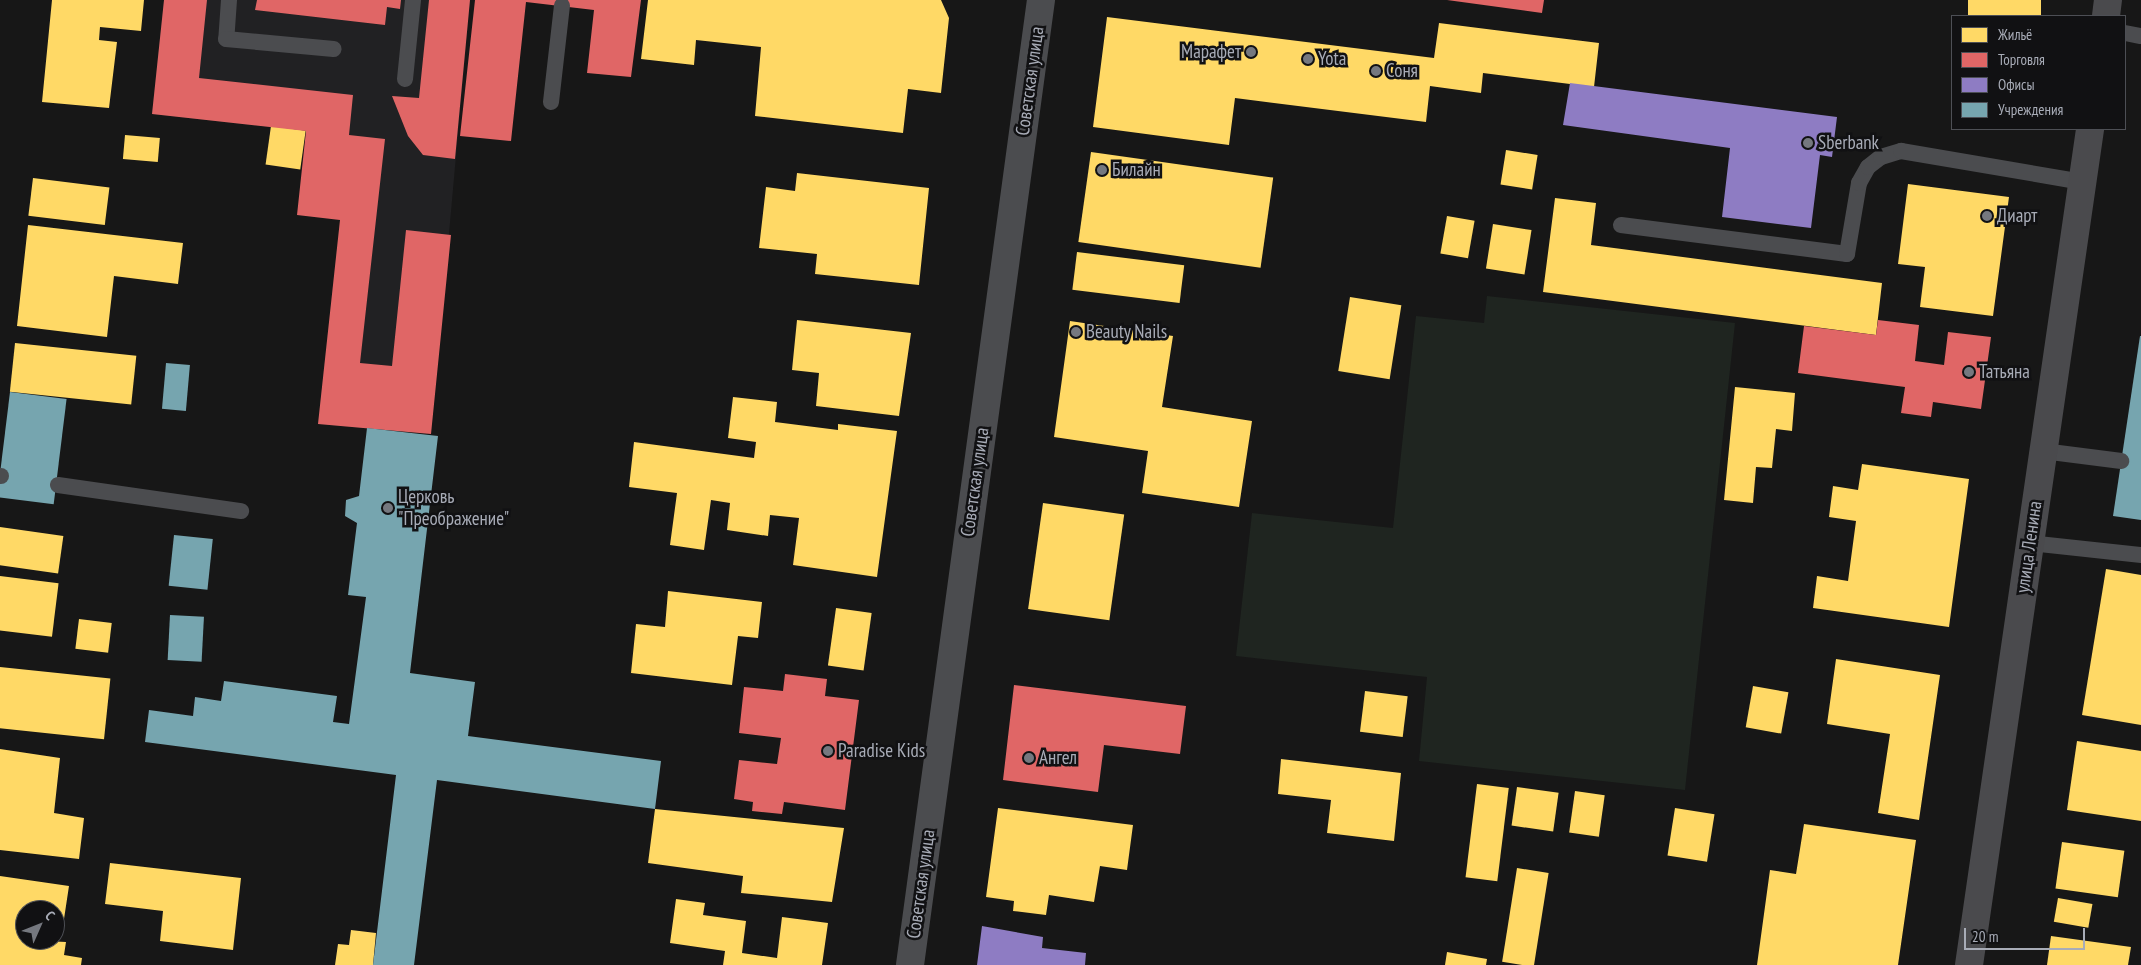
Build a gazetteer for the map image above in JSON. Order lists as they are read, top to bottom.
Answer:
{
  "streets": {
    "main road": ["улица Ленина"],
    "street": ["Советская улица"]
  },
  "places": [
    "Марафет",
    "Yota",
    "Соня",
    "Sberbank",
    "Билайн",
    "Диарт",
    "Beauty Nails",
    "Татьяна",
    "Церковь \"Преображение\"",
    "Paradise Kids",
    "Ангел"
  ],
  "legend": [
    "Жильё",
    "Торговля",
    "Офисы",
    "Учреждения"
  ],
  "scale_bar": "20 m",
  "north": "top right"
}
